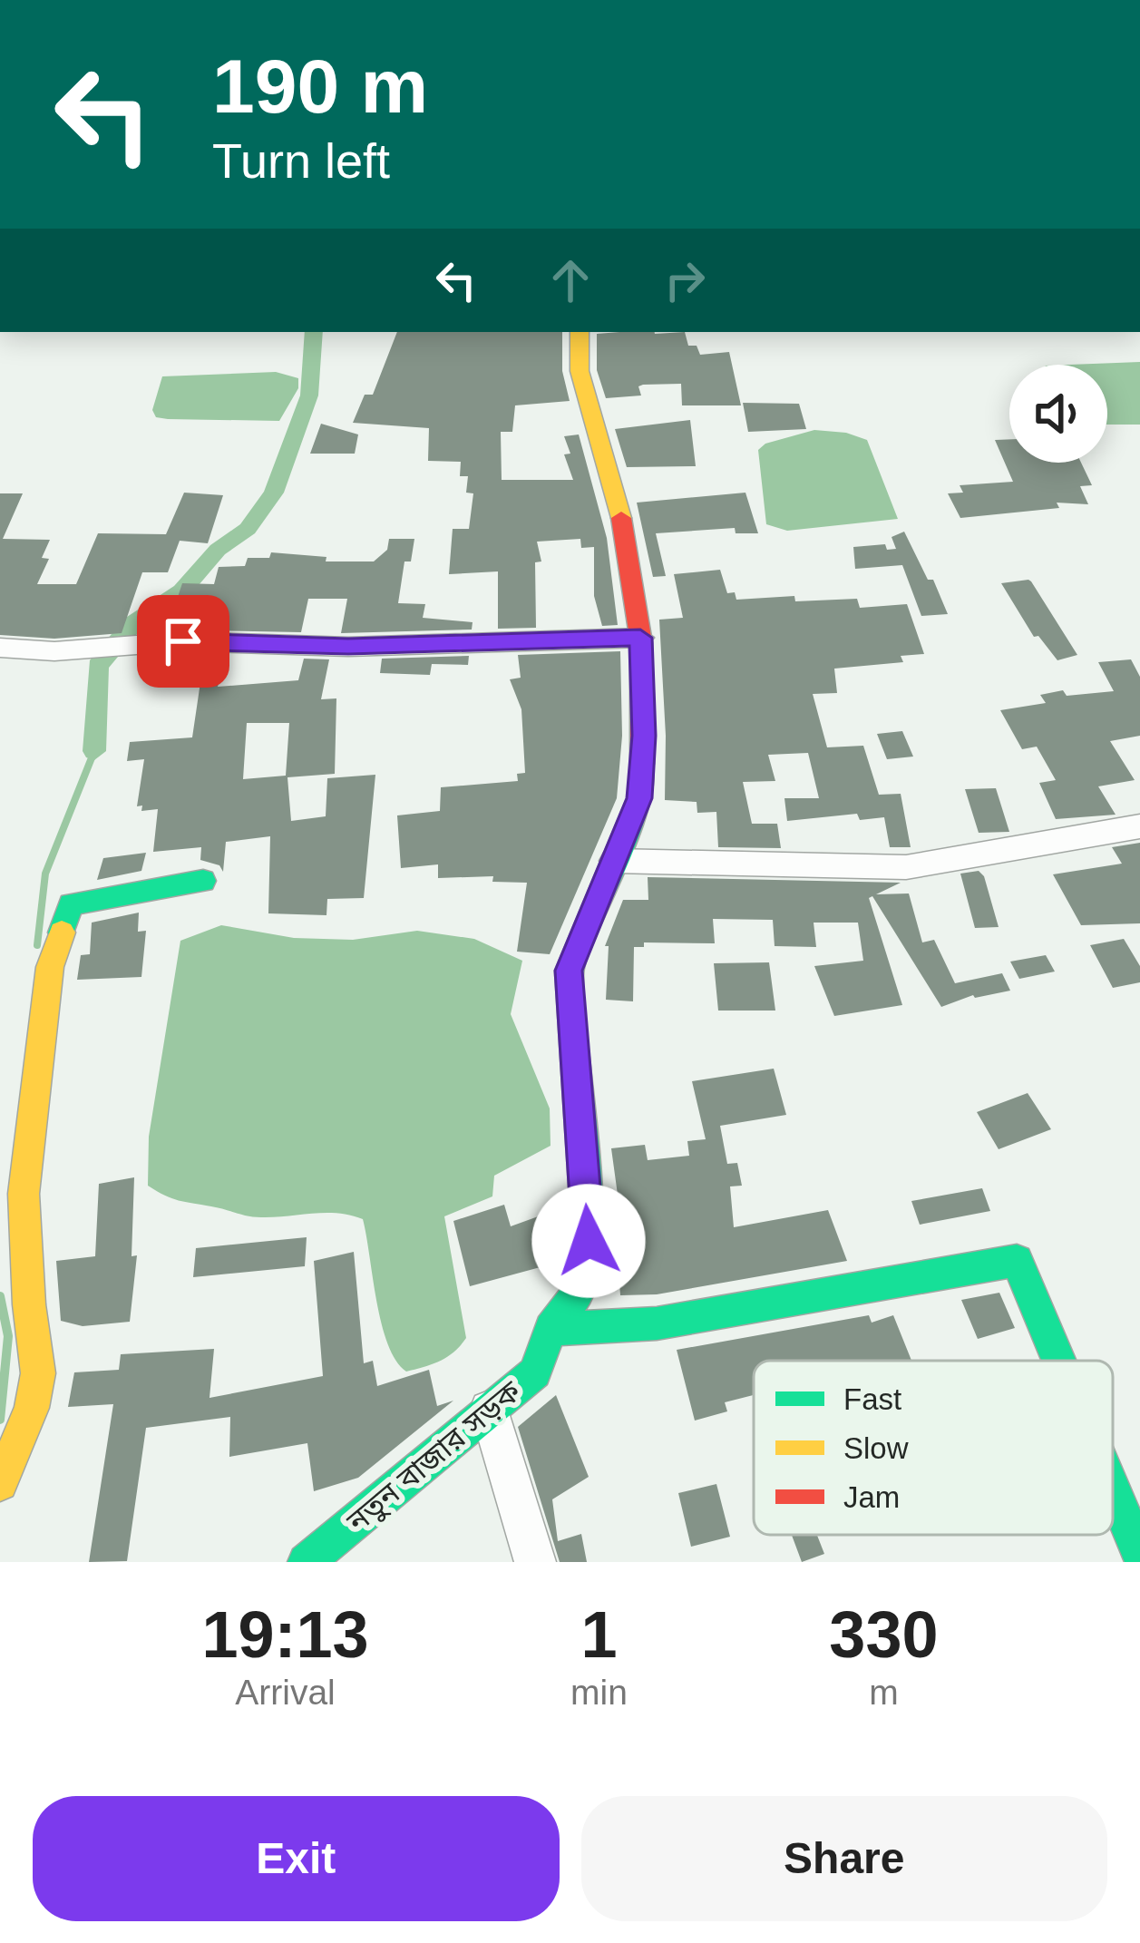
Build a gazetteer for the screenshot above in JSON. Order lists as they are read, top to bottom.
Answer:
{
  "streets": {
    "street": ["নতুন বাজার সড়ক"]
  },
  "legend": ["Fast", "Slow", "Jam"],
  "page": {
    "turn": ["190 m", "Turn left"],
    "eta": [
      "19:13",
      "Arrival",
      "1",
      "min",
      "330",
      "m"
    ],
    "buttons": ["Exit", "Share"]
  }
}
